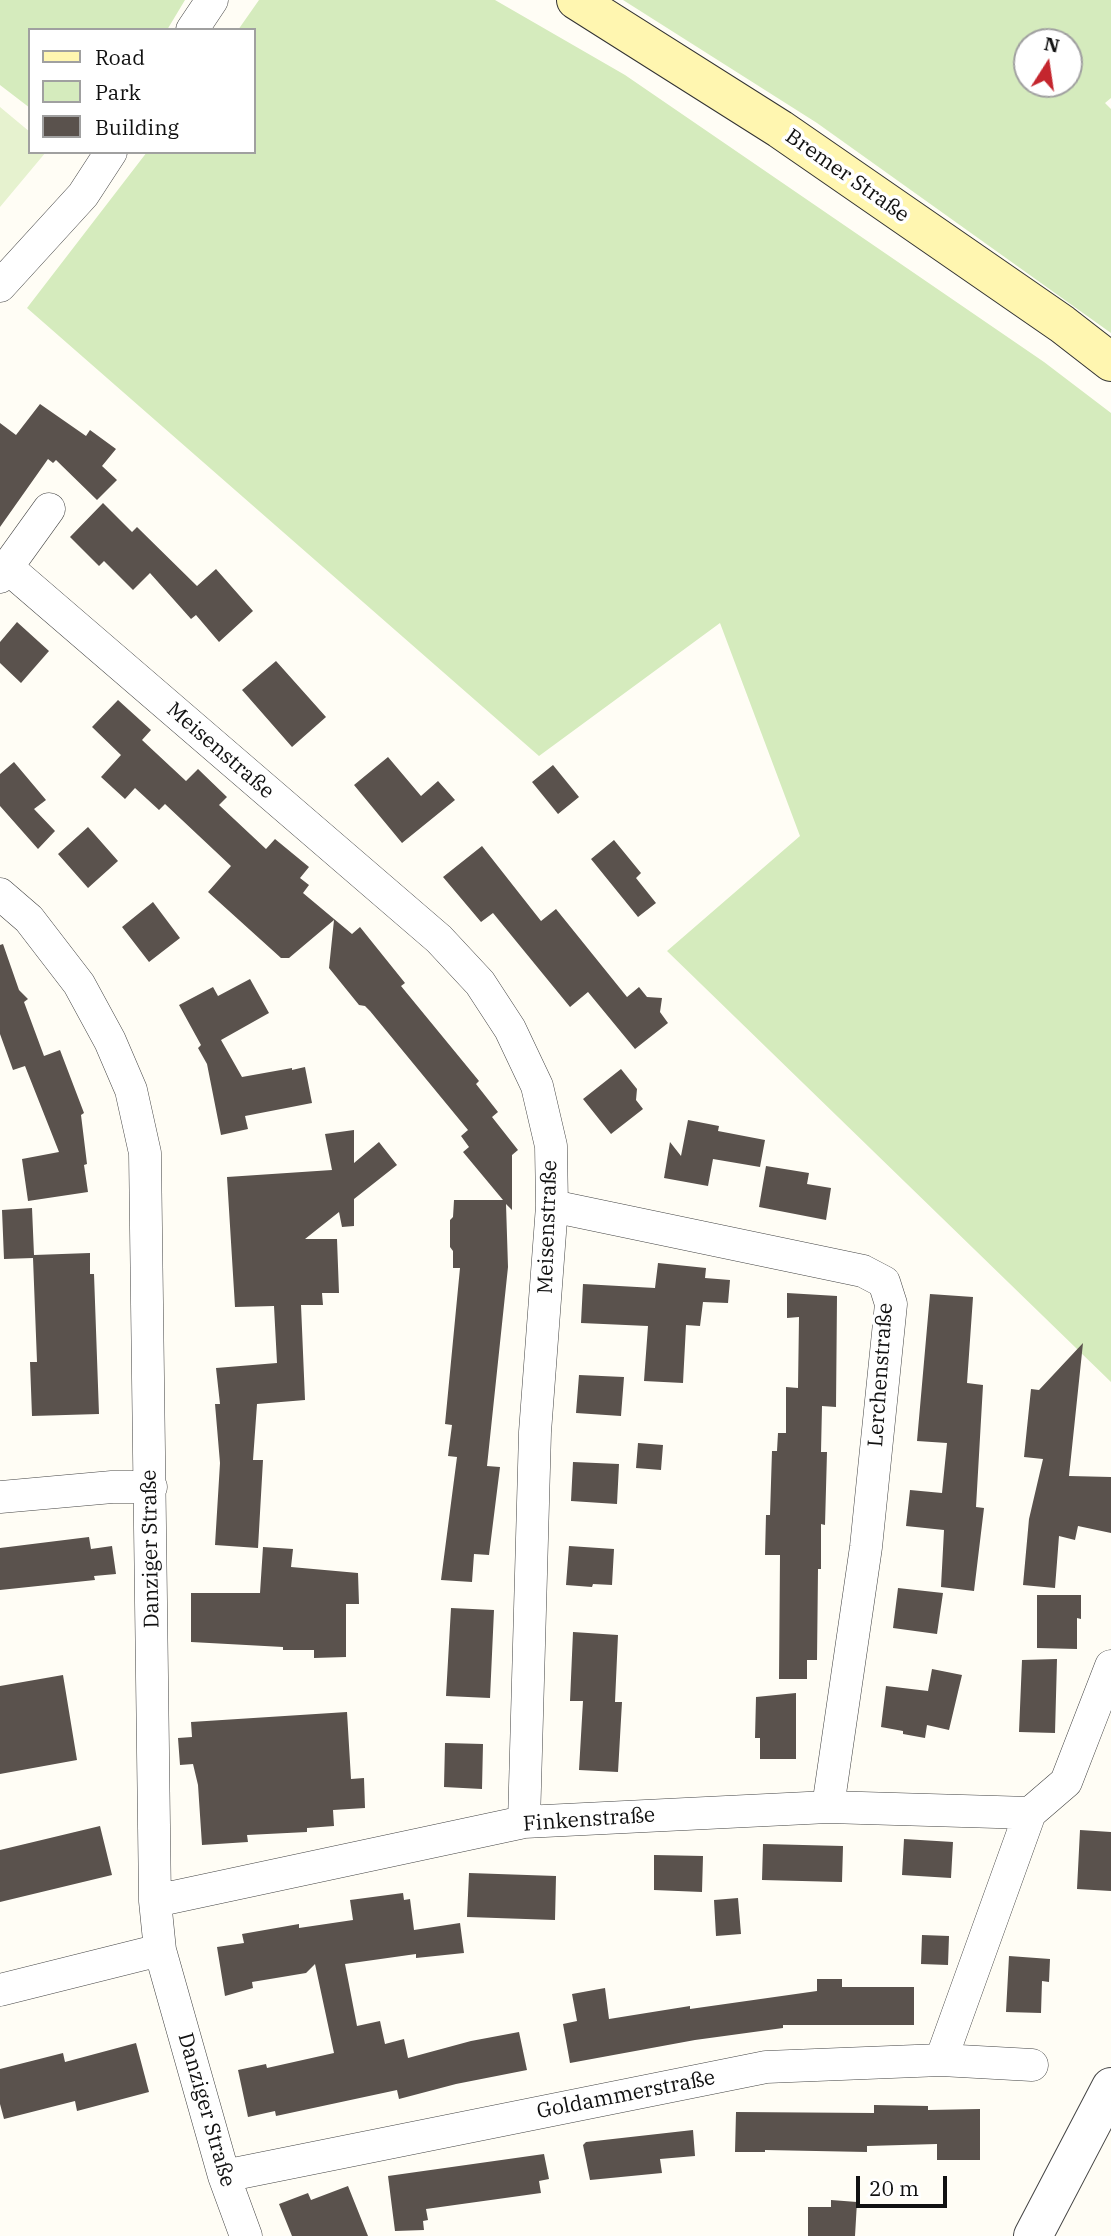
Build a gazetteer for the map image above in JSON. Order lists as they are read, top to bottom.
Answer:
{
  "streets": {
    "main road": ["Bremer Straße"],
    "street": [
      "Meisenstraße",
      "Lerchenstraße",
      "Danziger Straße",
      "Finkenstraße",
      "Goldammerstraße"
    ]
  },
  "crossings": [
    ["Meisenstraße", "Lerchenstraße"],
    ["Meisenstraße", "Finkenstraße"],
    ["Lerchenstraße", "Finkenstraße"],
    ["Danziger Straße", "Finkenstraße"],
    ["Danziger Straße", "Goldammerstraße"]
  ],
  "legend": ["Road", "Park", "Building"],
  "scale_bar": "20 m",
  "north": "top"
}
